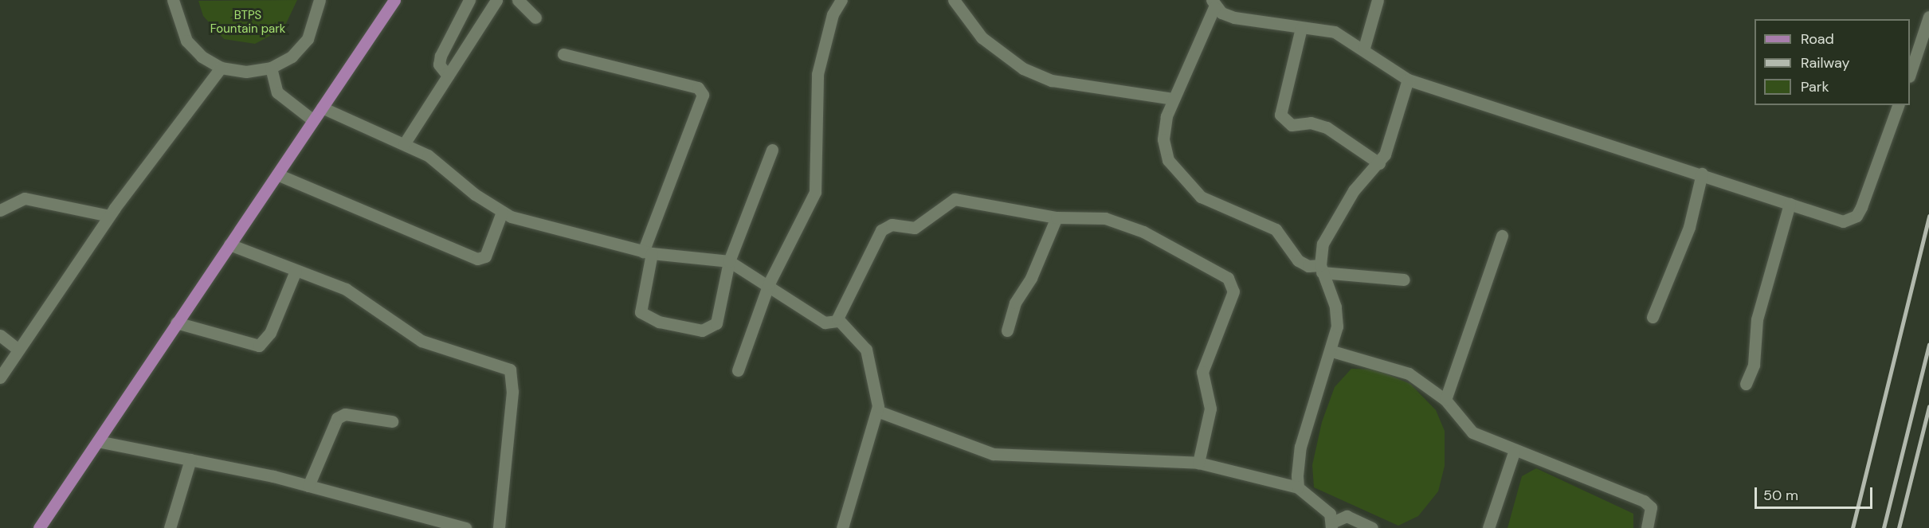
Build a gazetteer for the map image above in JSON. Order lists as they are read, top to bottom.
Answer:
{
  "parks": ["BTPS Fountain park"],
  "legend": ["Road", "Railway", "Park"],
  "scale_bar": "50 m"
}
